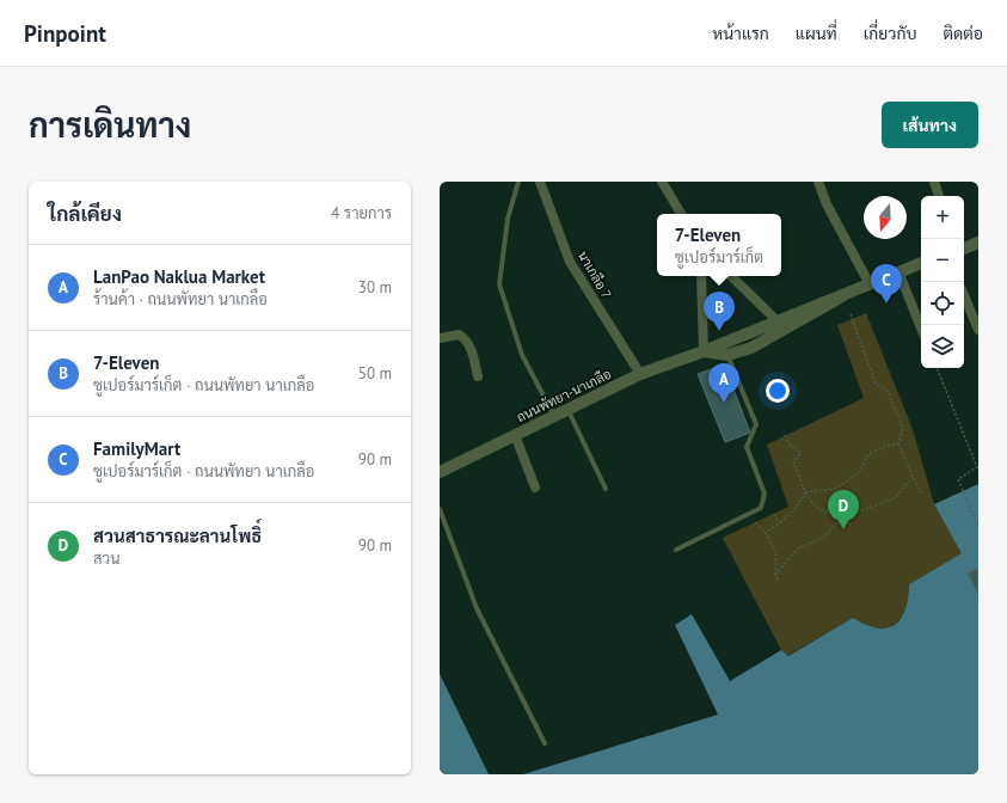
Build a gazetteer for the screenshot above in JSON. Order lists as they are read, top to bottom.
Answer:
{
  "streets": {
    "street": ["นาเกลือ 7", "ถนนพัทยา-นาเกลือ"]
  },
  "crossings": [
    ["นาเกลือ 7", "ถนนพัทยา-นาเกลือ"]
  ],
  "north": "bottom",
  "page": {
    "header": "Pinpoint",
    "nav": [
      "หน้าแรก",
      "แผนที่",
      "เกี่ยวกับ",
      "ติดต่อ"
    ],
    "title": "การเดินทาง",
    "buttons": "เส้นทาง",
    "heading": ["ใกล้เคียง", "4 รายการ"],
    "map_buttons": ["+", "−"],
    "popup": ["7-Eleven", "ซูเปอร์มาร์เก็ต"],
    "list": [
      {
        "mark": "A",
        "name": "LanPao Naklua Market",
        "note": "ร้านค้า · ถนนพัทยา นาเกลือ",
        "value": "30 m"
      },
      {
        "mark": "B",
        "name": "7-Eleven",
        "note": "ซูเปอร์มาร์เก็ต · ถนนพัทยา นาเกลือ",
        "value": "50 m"
      },
      {
        "mark": "C",
        "name": "FamilyMart",
        "note": "ซูเปอร์มาร์เก็ต · ถนนพัทยา นาเกลือ",
        "value": "90 m"
      },
      {
        "mark": "D",
        "name": "สวนสาธารณะลานโพธิ์",
        "note": "สวน",
        "value": "90 m"
      }
    ],
    "pins": [
      "C",
      "B",
      "A",
      "D"
    ]
  }
}
